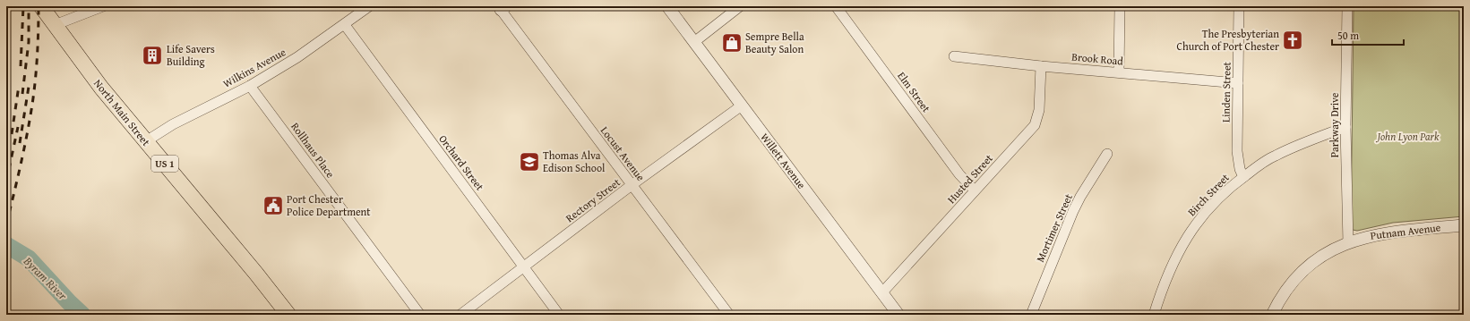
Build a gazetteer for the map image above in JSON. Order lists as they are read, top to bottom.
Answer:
{
  "streets": {
    "main road": ["North Main Street", "US 1"],
    "street": [
      "Brook Road",
      "Wilkins Avenue",
      "Elm Street",
      "Linden Street",
      "Parkway Drive",
      "Rollhaus Place",
      "Locust Avenue",
      "Willett Avenue",
      "Orchard Street",
      "Husted Street",
      "Birch Street",
      "Rectory Street",
      "Mortimer Street",
      "Putnam Avenue"
    ]
  },
  "crossings": [
    ["Brook Road", "Linden Street"],
    ["Brook Road", "Husted Street"],
    ["Wilkins Avenue", "North Main Street"],
    ["Wilkins Avenue", "Rollhaus Place"],
    ["Wilkins Avenue", "Orchard Street"],
    ["Elm Street", "Husted Street"],
    ["Linden Street", "Birch Street"],
    ["Parkway Drive", "Birch Street"],
    ["Parkway Drive", "Putnam Avenue"],
    ["Locust Avenue", "Rectory Street"],
    ["Willett Avenue", "Husted Street"],
    ["Willett Avenue", "Rectory Street"],
    ["Orchard Street", "Rectory Street"]
  ],
  "water": ["Byram River"],
  "parks": ["John Lyon Park"],
  "places": {
    "church": ["The Presbyterian Church of Port Chester"],
    "shop": ["Sempre Bella Beauty Salon"],
    "building": ["Life Savers Building"],
    "school or university": ["Thomas Alva Edison School"],
    "public building": ["Port Chester Police Department"]
  },
  "scale_bar": "50 m"
}
